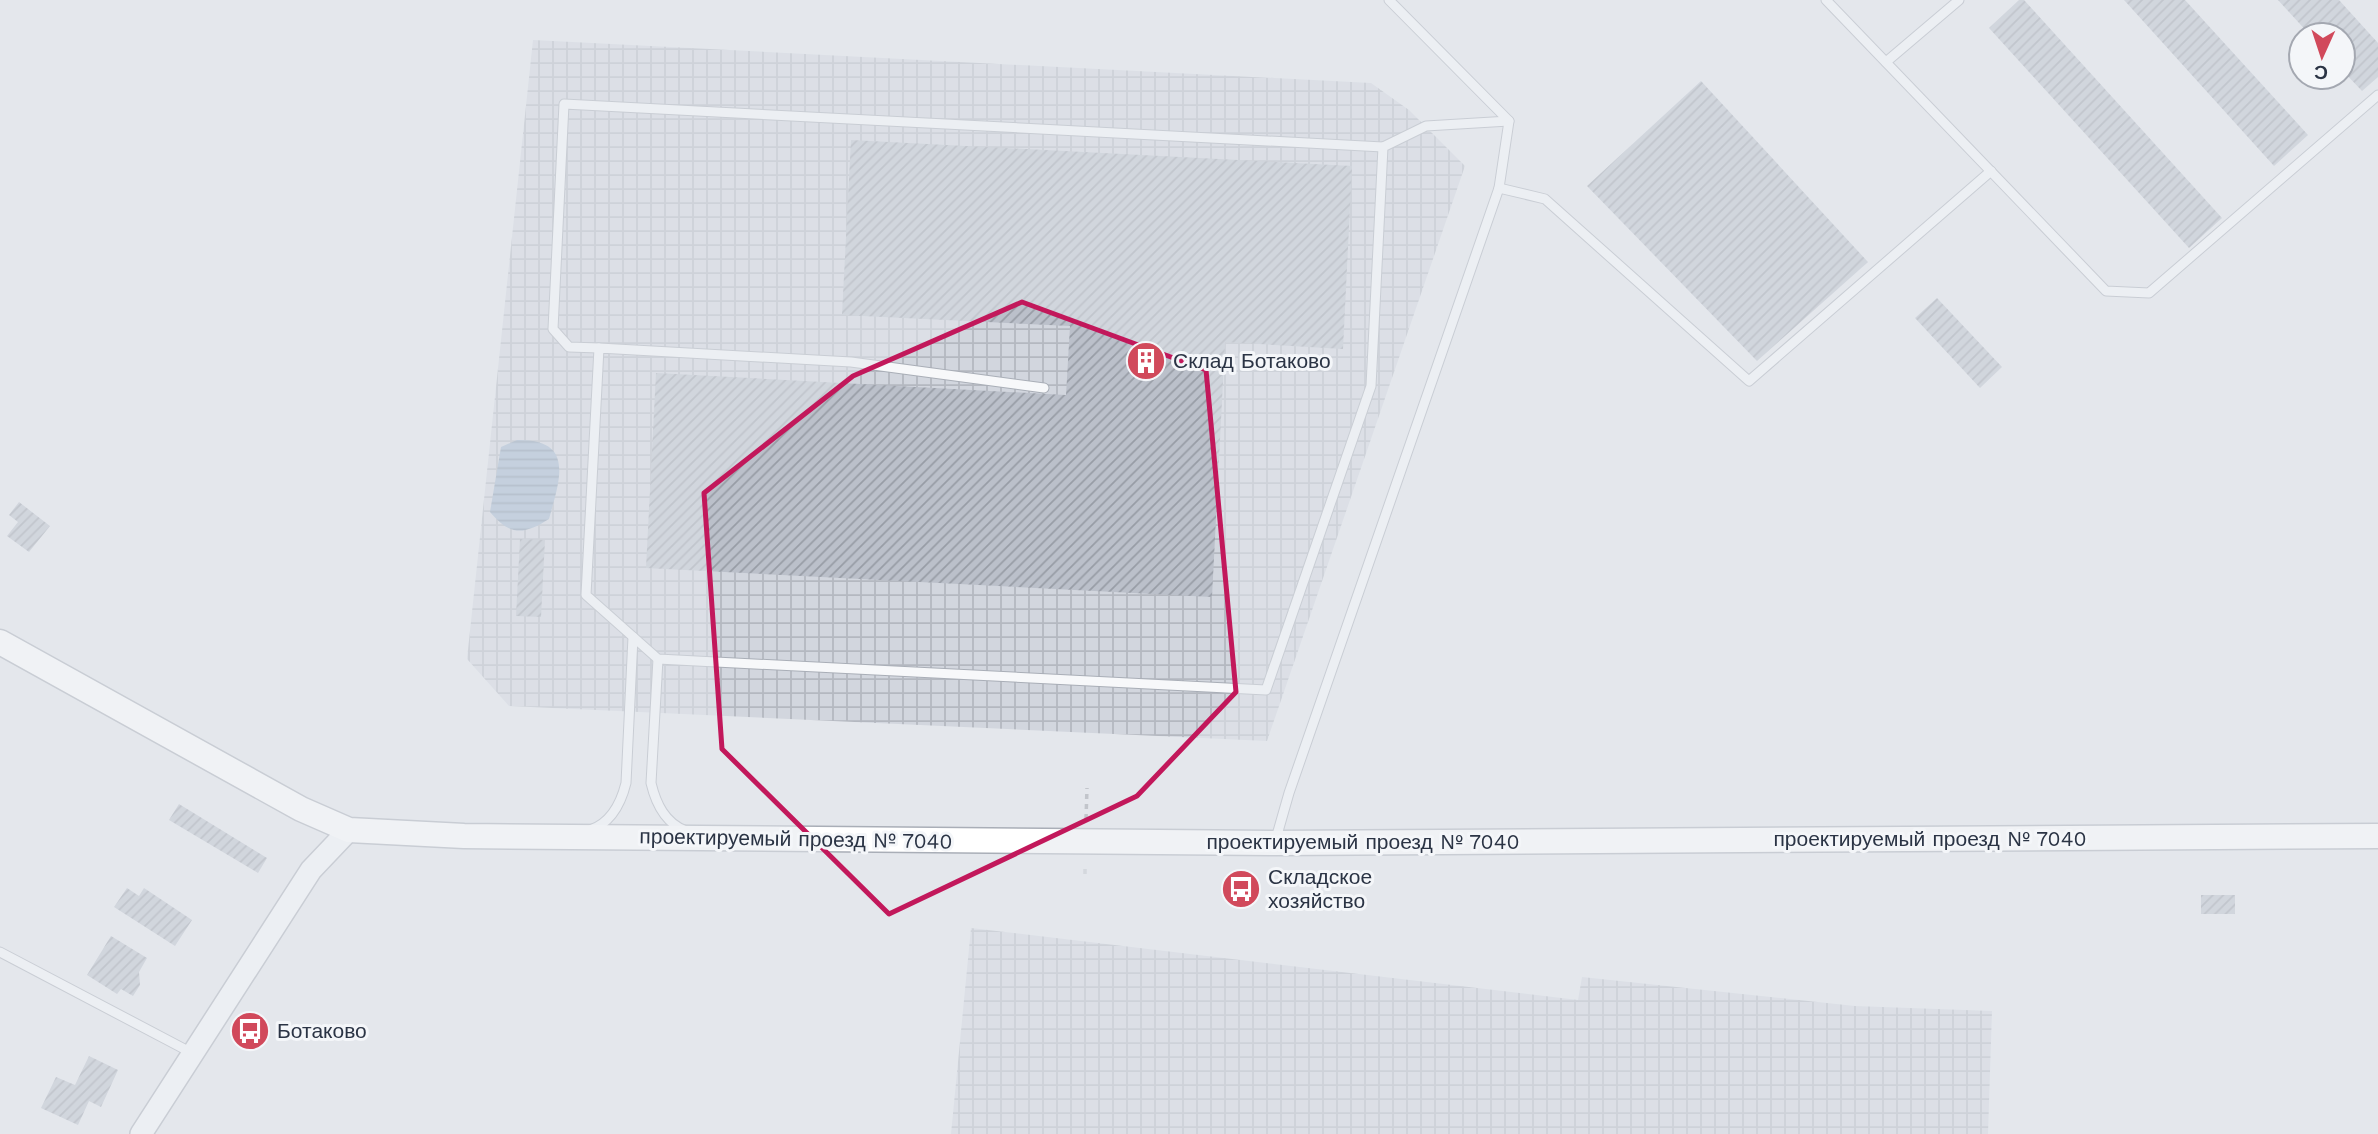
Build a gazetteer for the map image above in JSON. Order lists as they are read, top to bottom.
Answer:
{
  "streets": {
    "main road": ["проектируемый проезд № 7040"]
  },
  "places": {
    "building": ["Склад Ботаково"],
    "bus stop": ["Складское хозяйство", "Ботаково"]
  },
  "north": "bottom"
}
